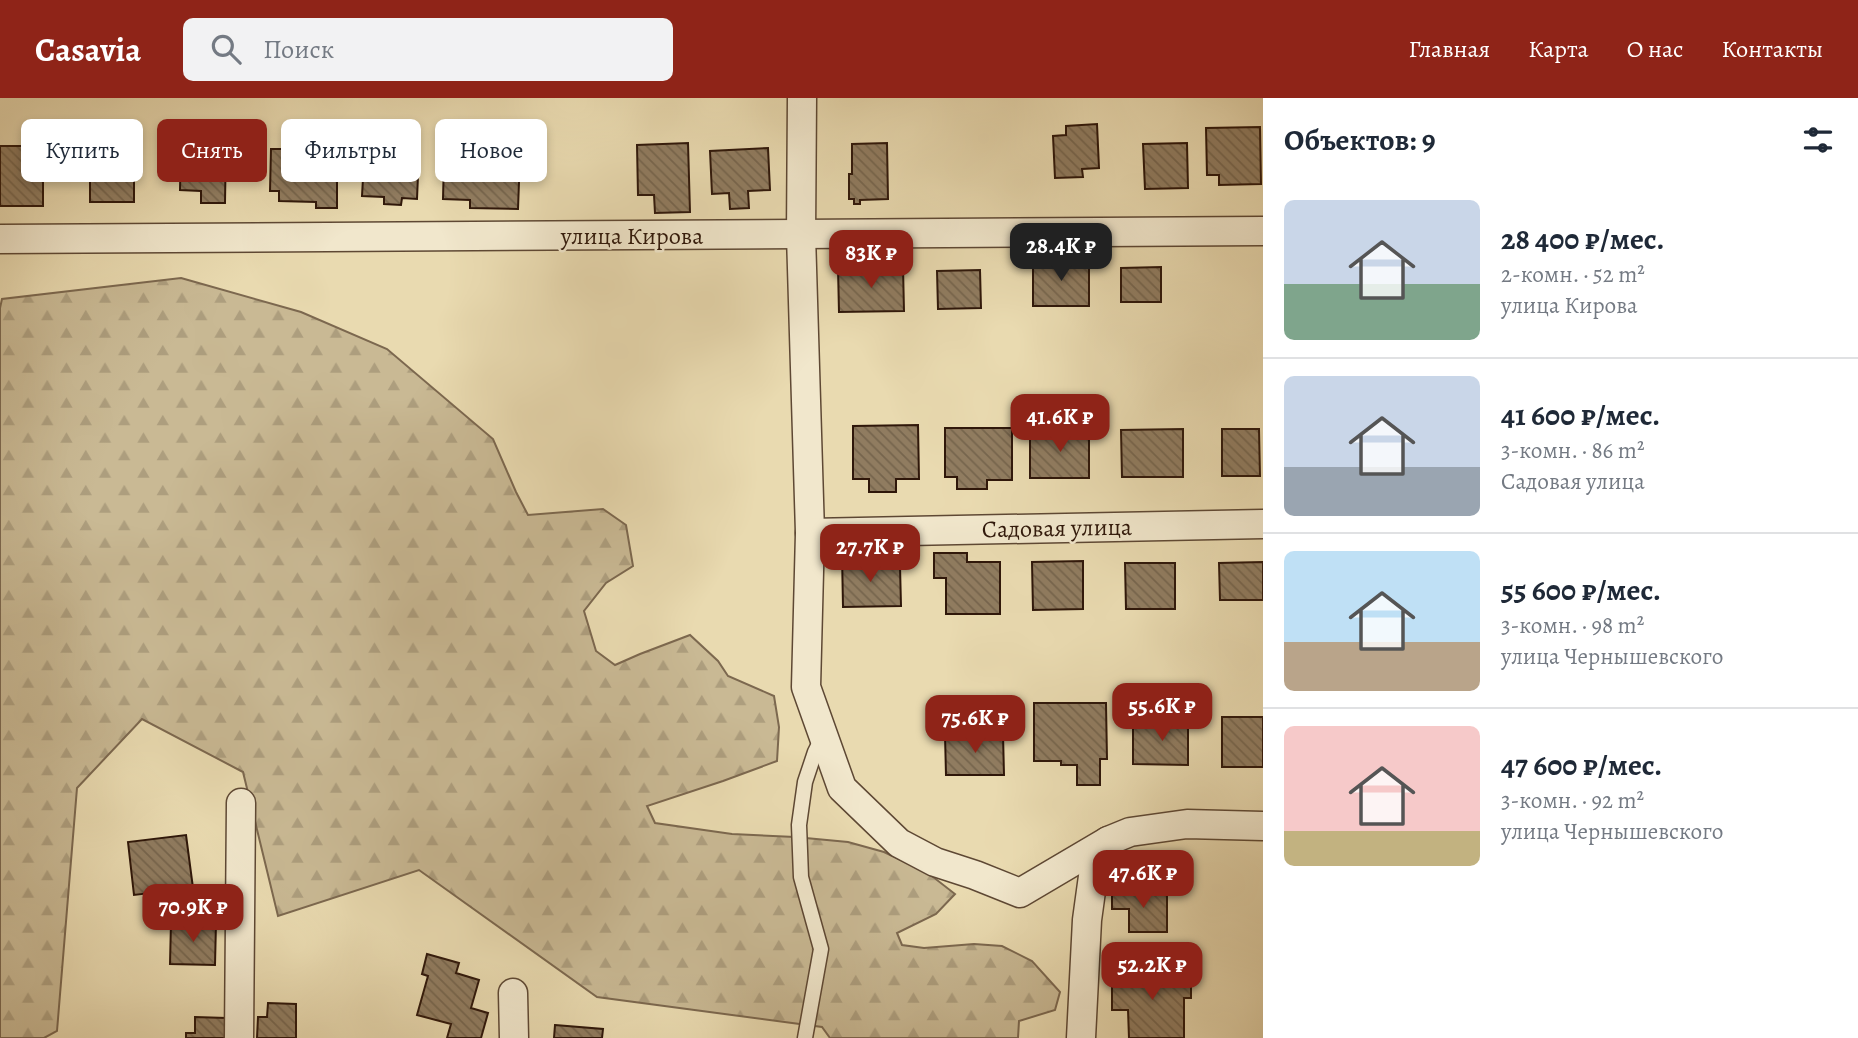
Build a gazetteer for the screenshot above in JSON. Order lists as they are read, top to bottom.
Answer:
{
  "streets": {
    "street": ["улица Кирова", "Садовая улица"]
  },
  "page": {
    "header": "Casavia",
    "search": "Поиск",
    "nav": [
      "Главная",
      "Карта",
      "О нас",
      "Контакты"
    ],
    "heading": "Объектов: 9",
    "chip": [
      "Купить",
      "Снять",
      "Фильтры",
      "Новое"
    ],
    "list": [
      {
        "name": "28 400 ₽/мес.",
        "note": "2-комн. · 52 m² · улица Кирова"
      },
      {
        "name": "41 600 ₽/мес.",
        "note": "3-комн. · 86 m² · Садовая улица"
      },
      {
        "name": "55 600 ₽/мес.",
        "note": "3-комн. · 98 m² · улица Чернышевского"
      },
      {
        "name": "47 600 ₽/мес.",
        "note": "3-комн. · 92 m² · улица Чернышевского"
      }
    ],
    "price": [
      "28.4K ₽",
      "83K ₽",
      "41.6K ₽",
      "27.7K ₽",
      "55.6K ₽",
      "75.6K ₽",
      "47.6K ₽",
      "70.9K ₽",
      "52.2K ₽"
    ]
  }
}
